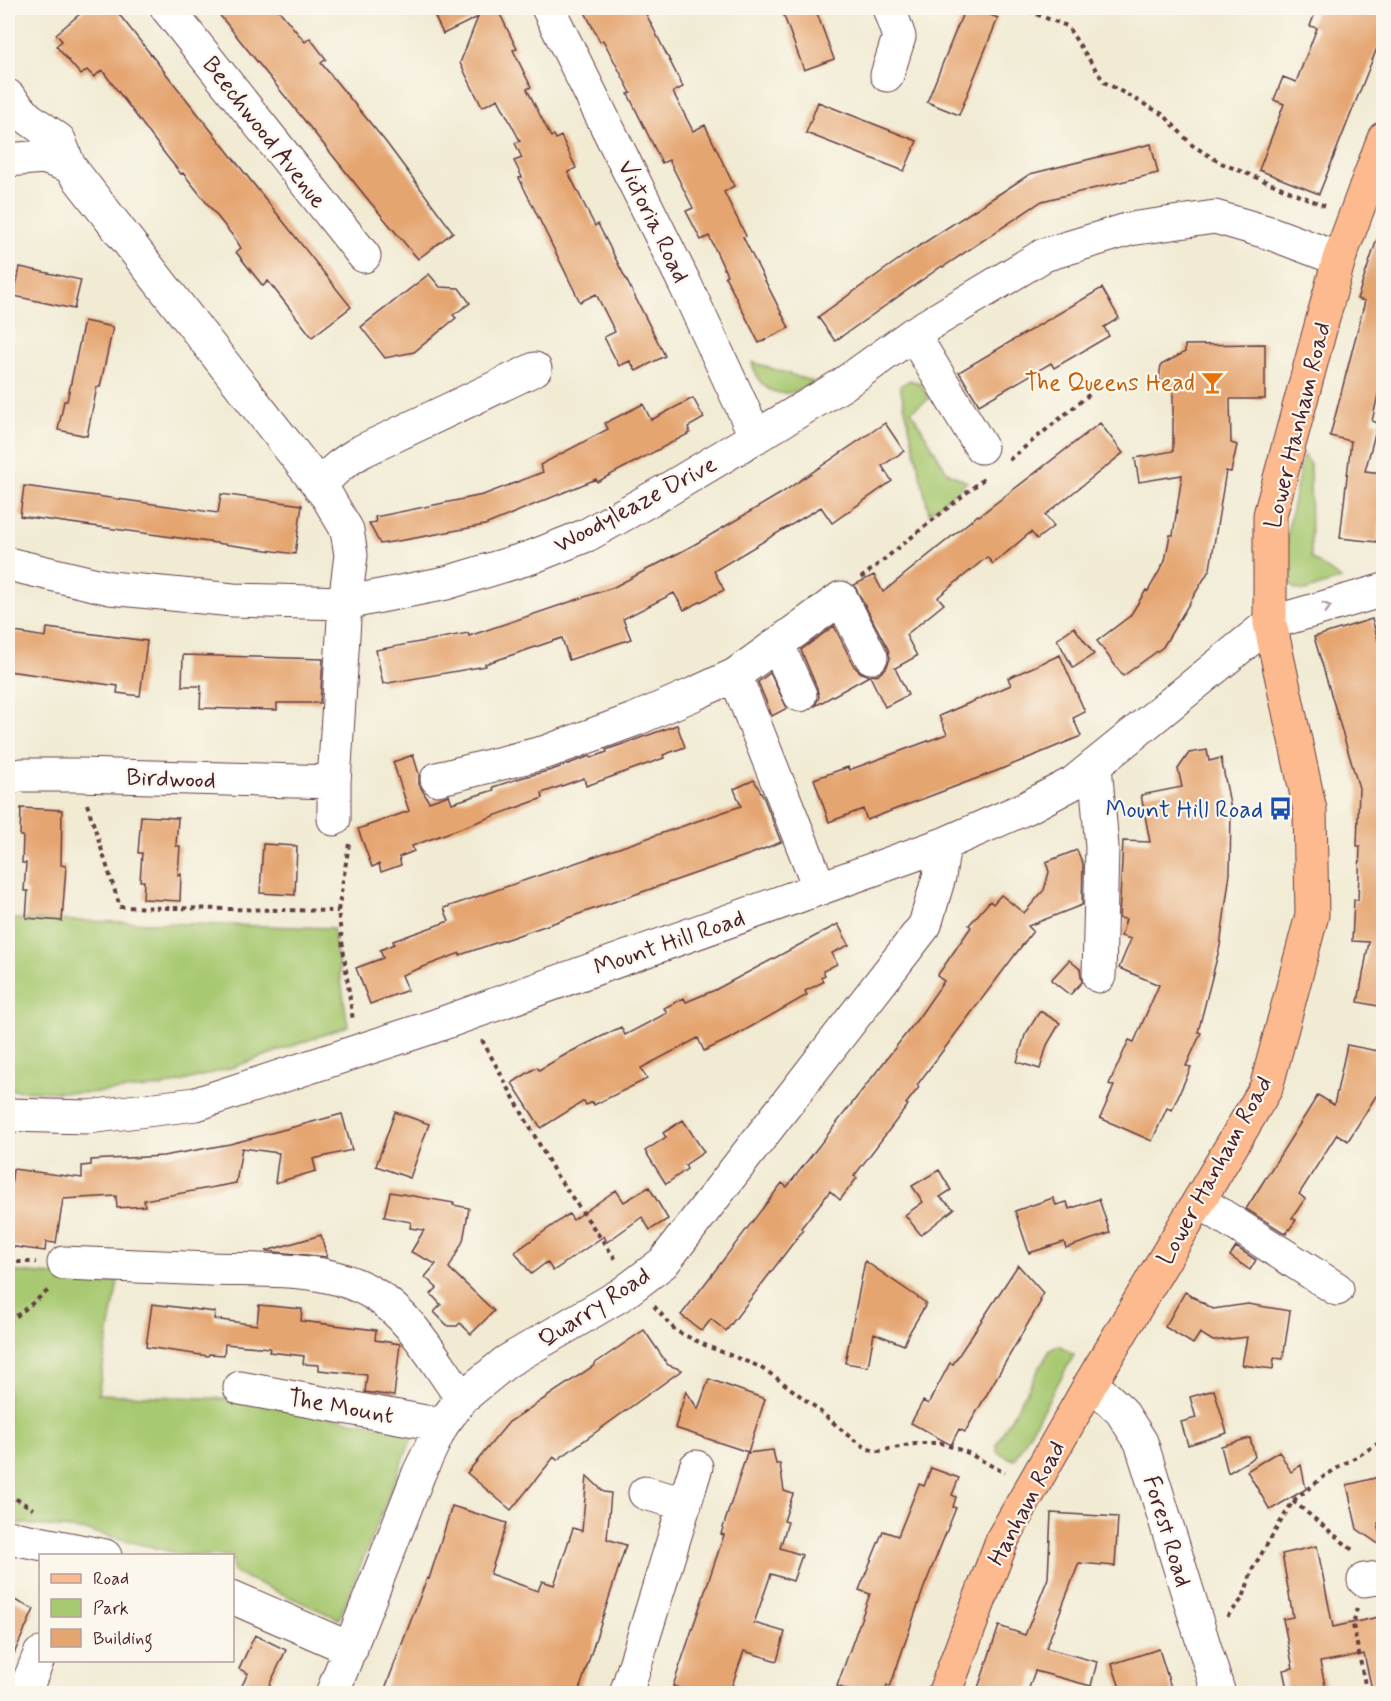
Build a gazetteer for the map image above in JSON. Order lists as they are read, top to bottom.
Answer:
{
  "streets": {
    "main road": ["Lower Hanham Road", "Hanham Road"],
    "street": [
      "Beechwood Avenue",
      "Victoria Road",
      "Woodyleaze Drive",
      "Birdwood",
      "Mount Hill Road",
      "Quarry Road",
      "The Mount",
      "Forest Road"
    ]
  },
  "crossings": [
    ["Victoria Road", "Woodyleaze Drive"],
    ["Lower Hanham Road", "Woodyleaze Drive"],
    ["Lower Hanham Road", "Mount Hill Road"],
    ["Lower Hanham Road", "Hanham Road"],
    ["Lower Hanham Road", "Forest Road"],
    ["Mount Hill Road", "Quarry Road"],
    ["Quarry Road", "The Mount"],
    ["Hanham Road", "Forest Road"]
  ],
  "places": {
    "bar": ["The Queens Head"],
    "bus stop": ["Mount Hill Road"]
  },
  "legend": ["Road", "Park", "Building"]
}
